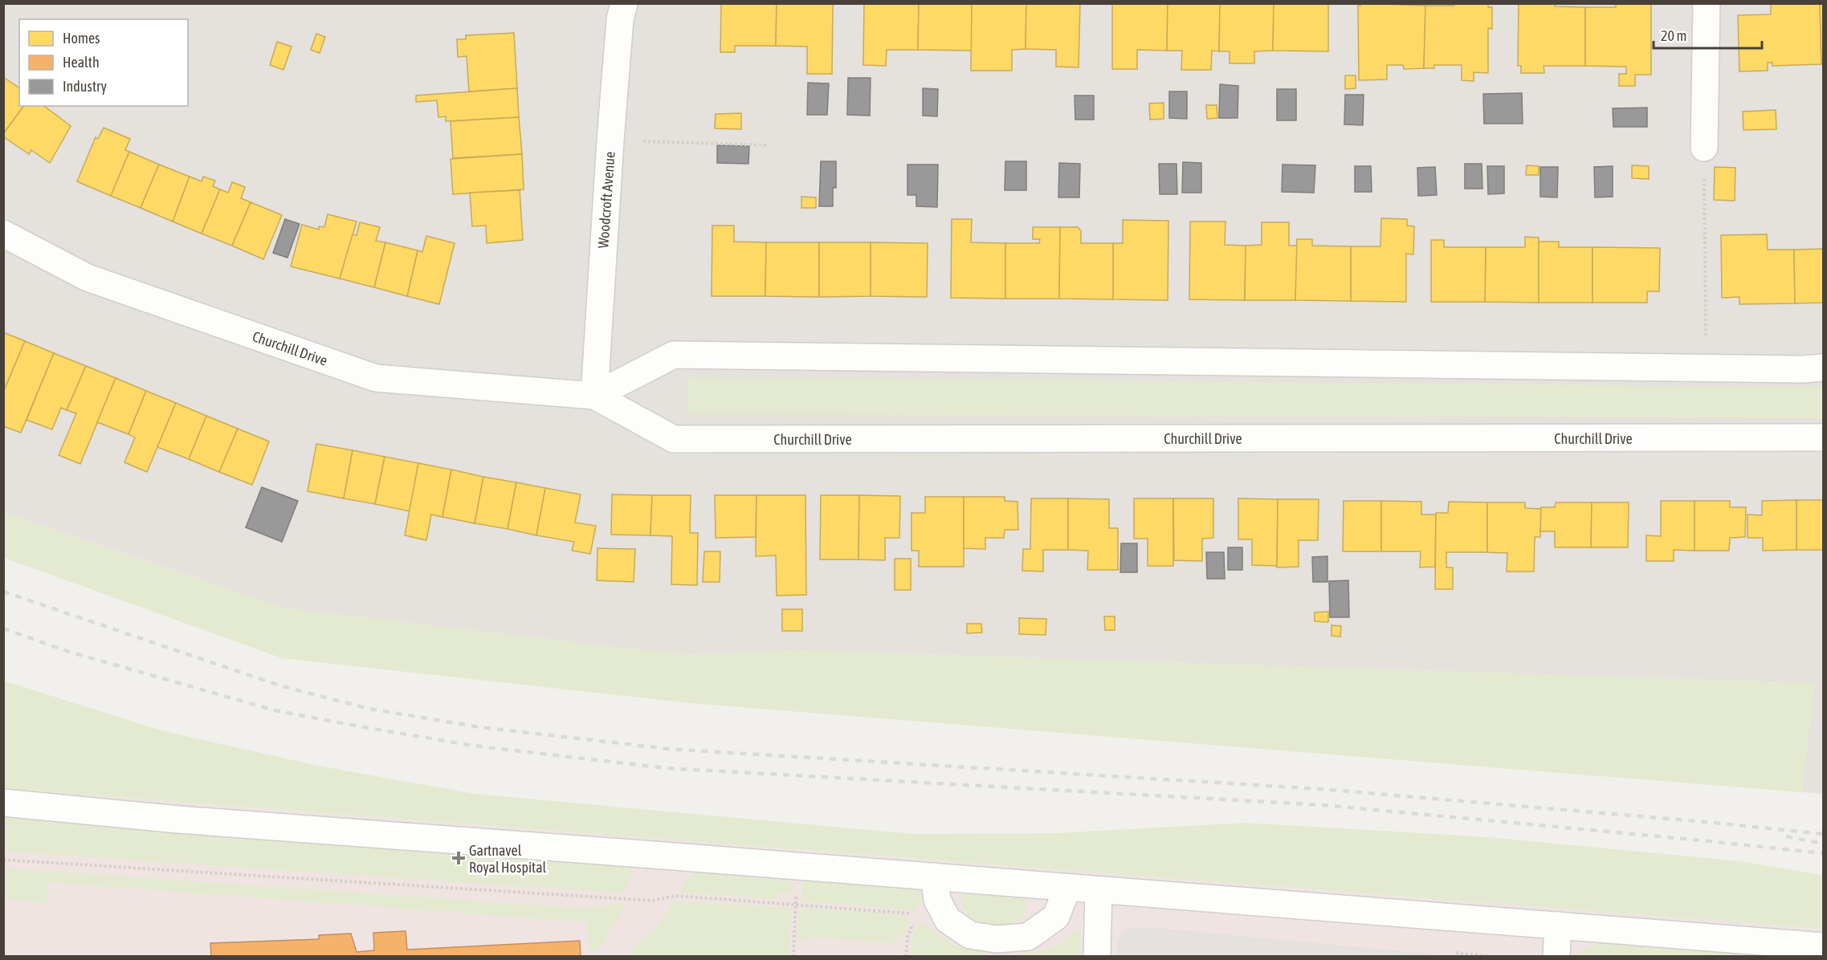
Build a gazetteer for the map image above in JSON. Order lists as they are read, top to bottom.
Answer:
{
  "streets": {
    "street": ["Woodcroft Avenue", "Churchill Drive"]
  },
  "crossings": [
    ["Woodcroft Avenue", "Churchill Drive"]
  ],
  "places": {
    "health": ["Gartnavel Royal Hospital"]
  },
  "legend": ["Homes", "Health", "Industry"],
  "scale_bar": "20 m"
}
